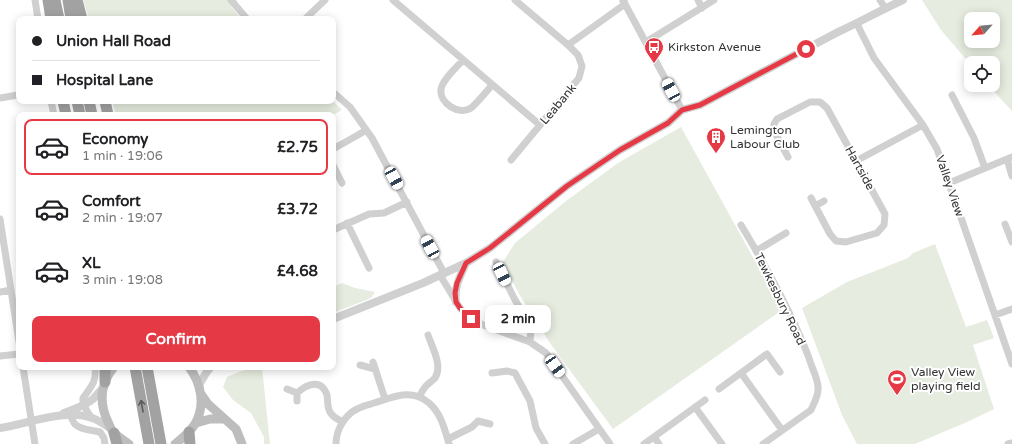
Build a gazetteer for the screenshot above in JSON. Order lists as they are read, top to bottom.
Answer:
{
  "streets": {
    "street": [
      "Leabank",
      "Hartside",
      "Valley View",
      "Tewkesbury Road"
    ]
  },
  "places": {
    "bus stop": ["Kirkston Avenue"],
    "building": ["Lemington Labour Club"],
    "sports": ["Valley View playing field"]
  },
  "north": "bottom left",
  "page": {
    "banner": ["Union Hall Road", "Hospital Lane"],
    "list": [
      {
        "name": "Economy",
        "note": "1 min · 19:06",
        "value": "£2.75"
      },
      {
        "name": "Comfort",
        "note": "2 min · 19:07",
        "value": "£3.72"
      },
      {
        "name": "XL",
        "note": "3 min · 19:08",
        "value": "£4.68"
      }
    ],
    "bubble": "2 min",
    "buttons": "Confirm"
  }
}
